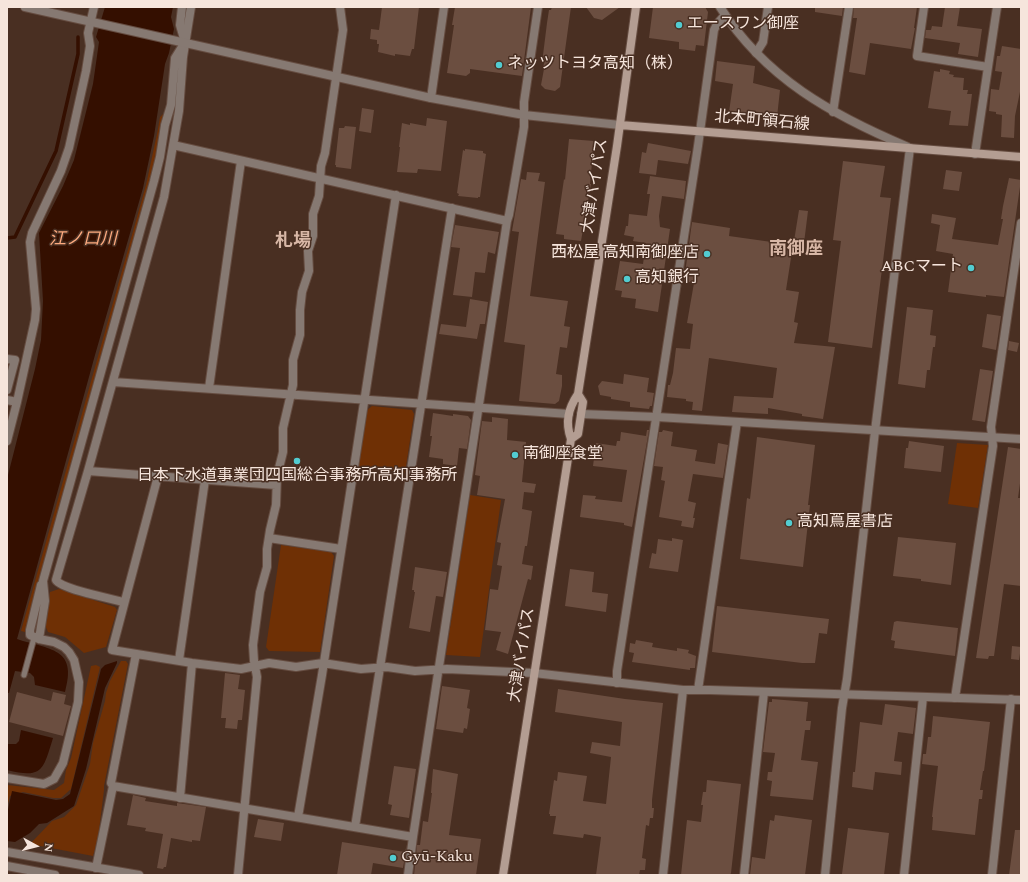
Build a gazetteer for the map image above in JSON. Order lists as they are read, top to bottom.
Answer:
{
  "streets": {
    "main road": ["北本町領石線", "大津バイパス"]
  },
  "crossings": [
    ["北本町領石線", "大津バイパス"]
  ],
  "districts": ["札場", "南御座"],
  "water": ["江ノ口川"],
  "places": [
    "エースワン御座",
    "ネッツトヨタ高知（株）",
    "西松屋 高知南御座店",
    "ABCマート",
    "高知銀行",
    "南御座食堂",
    "日本下水道事業団四国総合事務所高知事務所",
    "高知蔦屋書店",
    "Gyū-Kaku"
  ],
  "north": "right"
}
